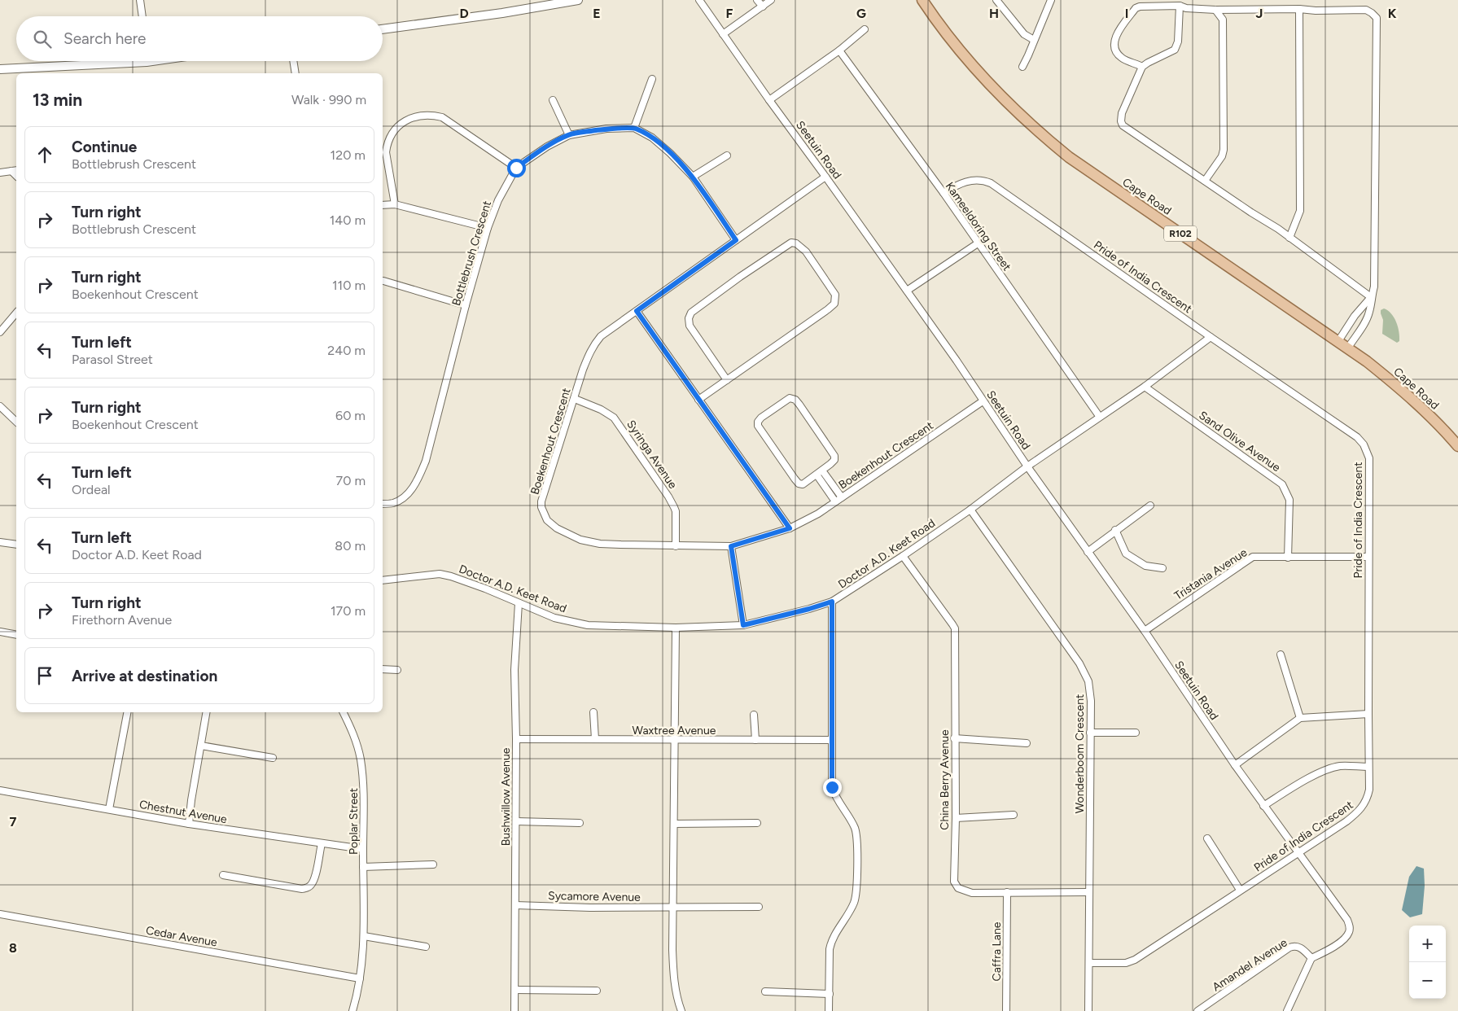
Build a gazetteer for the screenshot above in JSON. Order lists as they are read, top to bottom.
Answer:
{
  "streets": {
    "main road": ["Cape Road", "R102"],
    "street": [
      "Seetuin Road",
      "Kameeldoring Street",
      "Bottlebrush Crescent",
      "Pride of India Crescent",
      "Boekenhout Crescent",
      "Sand Olive Avenue",
      "Syringa Avenue",
      "Doctor A.D. Keet Road",
      "Tristania Avenue",
      "Waxtree Avenue",
      "Wonderboom Crescent",
      "China Berry Avenue",
      "Bushwillow Avenue",
      "Chestnut Avenue",
      "Poplar Street",
      "Sycamore Avenue",
      "Cedar Avenue",
      "Caffra Lane",
      "Amandel Avenue"
    ]
  },
  "crossings": [
    ["Seetuin Road", "Pride of India Crescent"],
    ["Seetuin Road", "Boekenhout Crescent"],
    ["Seetuin Road", "Doctor A.D. Keet Road"],
    ["Seetuin Road", "Tristania Avenue"],
    ["Seetuin Road", "Amandel Avenue"],
    ["Kameeldoring Street", "Pride of India Crescent"],
    ["Kameeldoring Street", "Doctor A.D. Keet Road"],
    ["Pride of India Crescent", "Doctor A.D. Keet Road"],
    ["Pride of India Crescent", "Tristania Avenue"],
    ["Pride of India Crescent", "Wonderboom Crescent"],
    ["Boekenhout Crescent", "Syringa Avenue"],
    ["Sand Olive Avenue", "Doctor A.D. Keet Road"],
    ["Sand Olive Avenue", "Tristania Avenue"],
    ["Doctor A.D. Keet Road", "Wonderboom Crescent"],
    ["Doctor A.D. Keet Road", "China Berry Avenue"],
    ["Doctor A.D. Keet Road", "Bushwillow Avenue"],
    ["Waxtree Avenue", "Bushwillow Avenue"],
    ["Wonderboom Crescent", "China Berry Avenue"],
    ["China Berry Avenue", "Caffra Lane"],
    ["Bushwillow Avenue", "Sycamore Avenue"],
    ["Chestnut Avenue", "Poplar Street"],
    ["Poplar Street", "Cedar Avenue"]
  ],
  "page": {
    "search": "Search here",
    "heading": ["13 min", "Walk · 990 m"],
    "list": [
      ["Continue", "Bottlebrush Crescent", "120 m"],
      ["Turn right", "Bottlebrush Crescent", "140 m"],
      ["Turn right", "Boekenhout Crescent", "110 m"],
      ["Turn left", "Parasol Street", "240 m"],
      ["Turn right", "Boekenhout Crescent", "60 m"],
      ["Turn left", "Ordeal", "70 m"],
      ["Turn left", "Doctor A.D. Keet Road", "80 m"],
      ["Turn right", "Firethorn Avenue", "170 m"],
      "Arrive at destination"
    ],
    "map_buttons": ["+", "−"]
  },
  "grid": {
    "columns": [
      "D",
      "E",
      "F",
      "G",
      "H",
      "I",
      "J",
      "K"
    ],
    "rows": ["7", "8"]
  }
}
